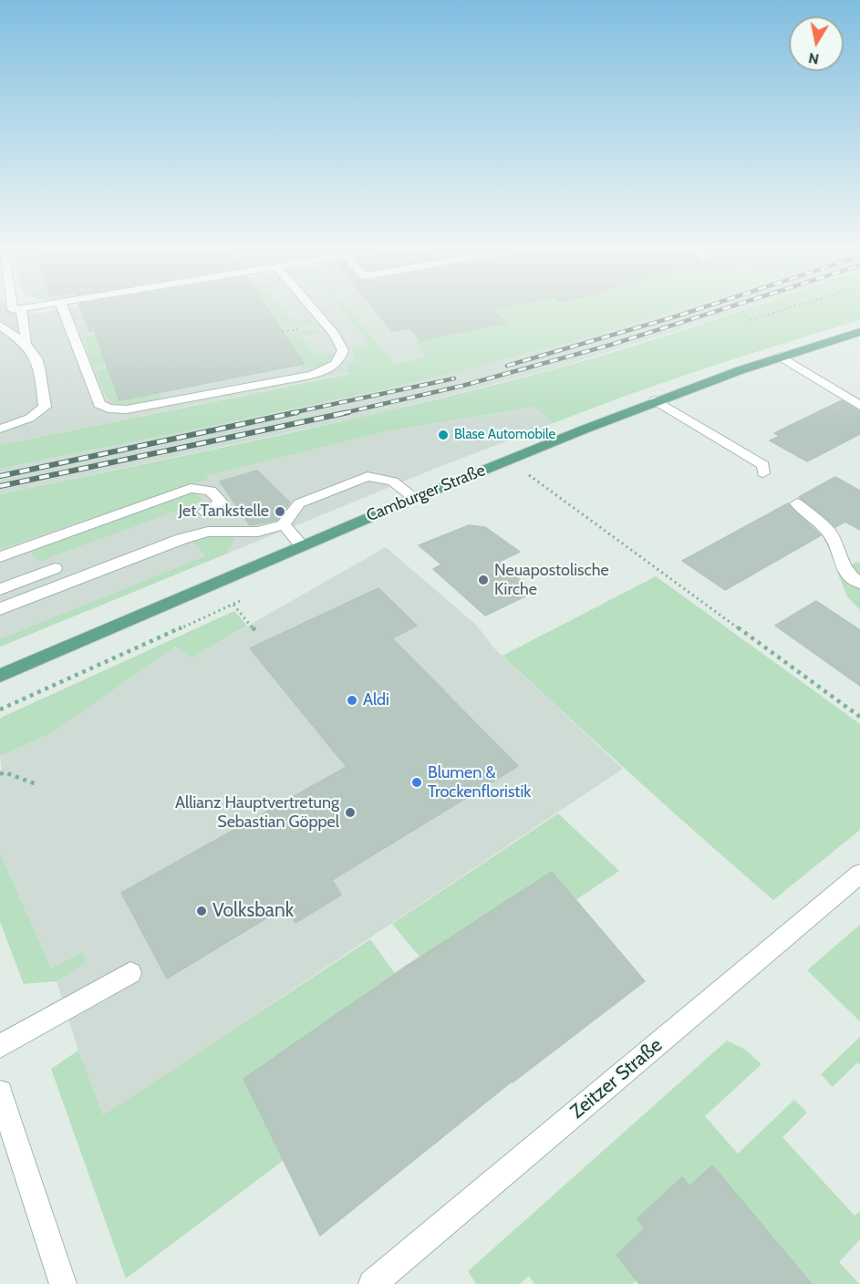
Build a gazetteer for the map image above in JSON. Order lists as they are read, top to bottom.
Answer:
{
  "streets": {
    "main road": ["Camburger Straße"],
    "street": ["Zeitzer Straße"]
  },
  "places": [
    "Blase Automobile",
    "Jet Tankstelle",
    "Neuapostolische Kirche",
    "Aldi",
    "Blumen & Trockenfloristik",
    "Allianz Hauptvertretung Sebastian Göppel",
    "Volksbank"
  ],
  "north": "bottom"
}
